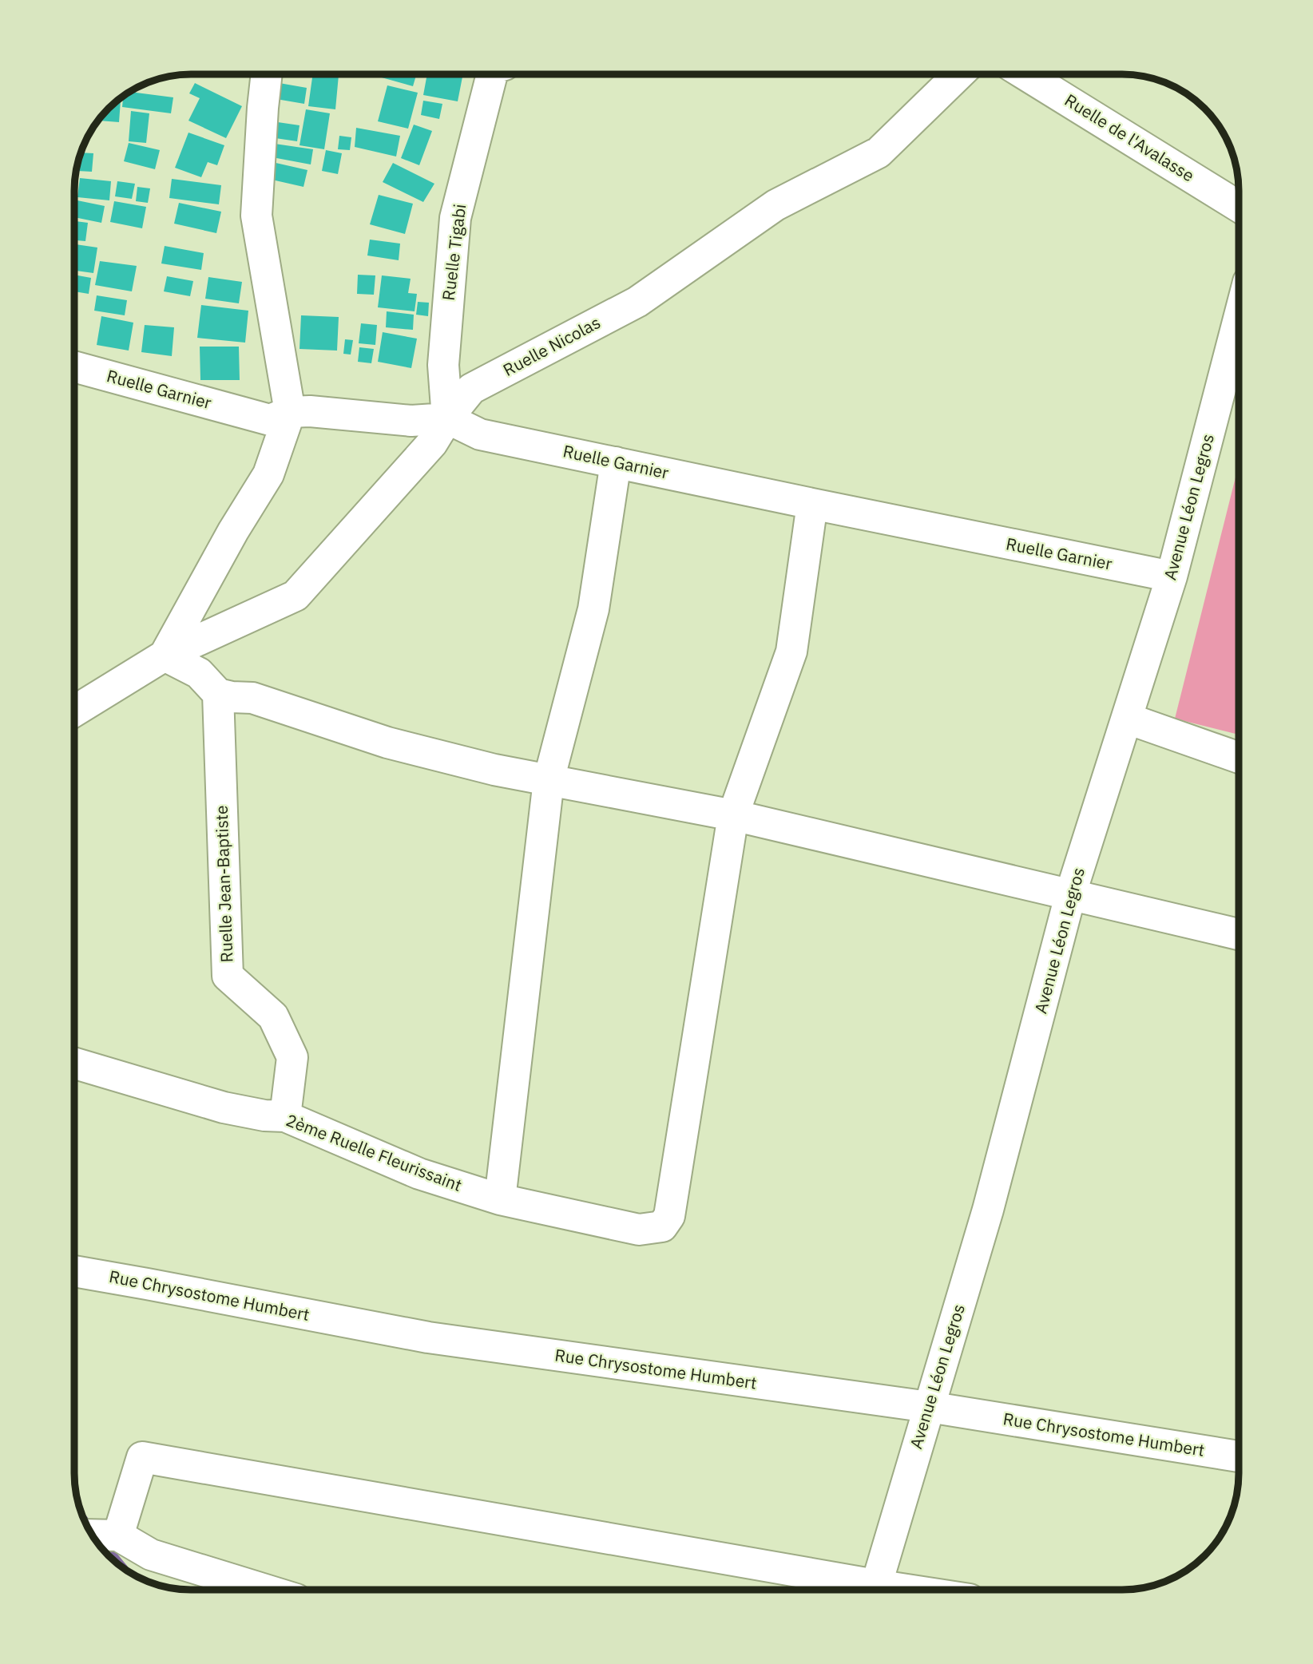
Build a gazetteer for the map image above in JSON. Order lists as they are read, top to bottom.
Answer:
{
  "streets": {
    "street": [
      "Ruelle de l'Avalasse",
      "Ruelle Tigabi",
      "Ruelle Nicolas",
      "Ruelle Garnier",
      "Avenue Léon Legros",
      "Ruelle Jean-Baptiste",
      "2ème Ruelle Fleurissaint",
      "Rue Chrysostome Humbert"
    ]
  },
  "crossings": [
    ["Ruelle Tigabi", "Ruelle Nicolas"],
    ["Ruelle Tigabi", "Ruelle Garnier"],
    ["Ruelle Nicolas", "Ruelle Garnier"],
    ["Ruelle Garnier", "Avenue Léon Legros"],
    ["Avenue Léon Legros", "Rue Chrysostome Humbert"],
    ["Ruelle Jean-Baptiste", "2ème Ruelle Fleurissaint"]
  ]
}
